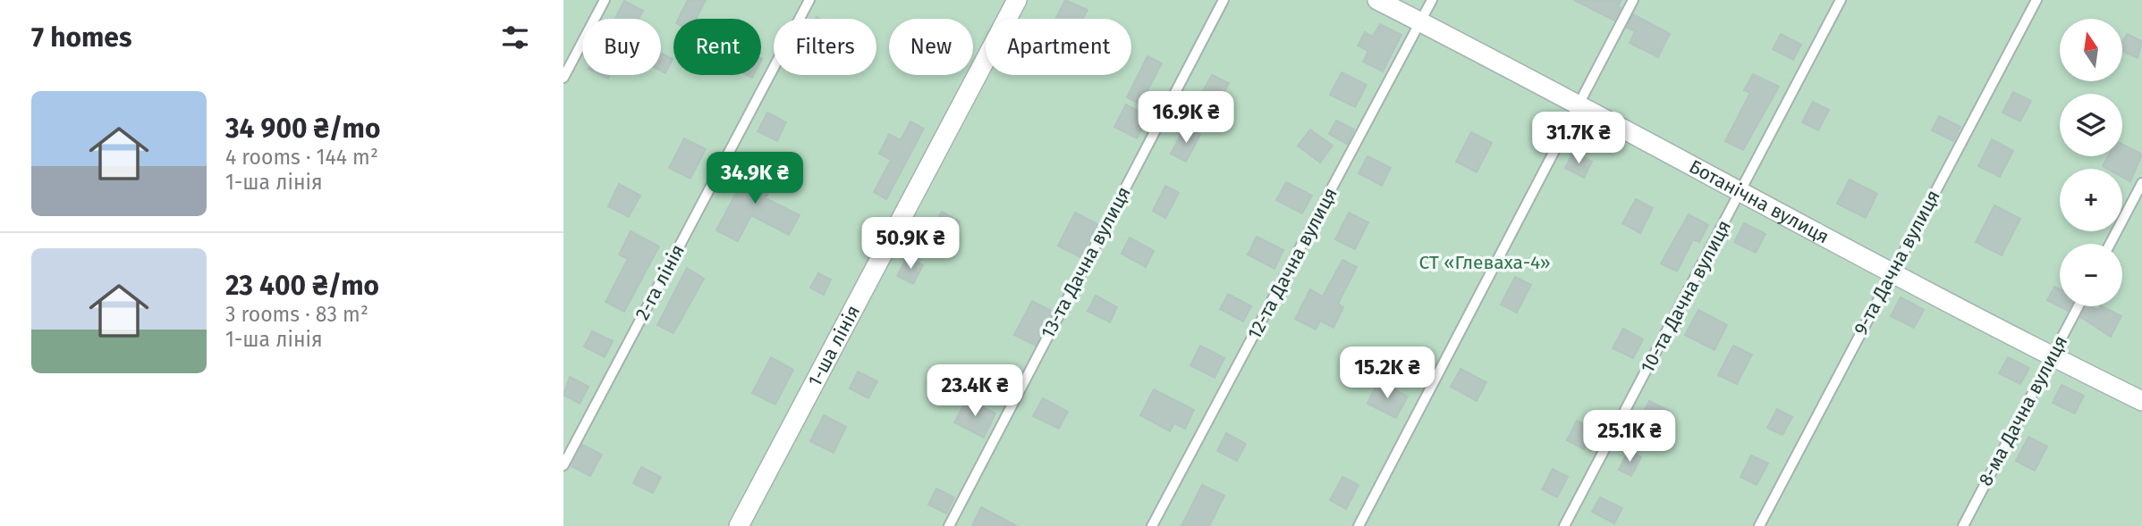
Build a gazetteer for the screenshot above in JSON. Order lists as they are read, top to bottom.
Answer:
{
  "streets": {
    "street": ["Ботанічна вулиця", "1-ша лінія"],
    "lane": [
      "13-та Дачна вулиця",
      "9-та Дачна вулиця",
      "12-та Дачна вулиця",
      "2-га лінія",
      "10-та Дачна вулиця",
      "8-ма Дачна вулиця"
    ]
  },
  "crossings": [
    ["Ботанічна вулиця", "9-та Дачна вулиця"],
    ["Ботанічна вулиця", "12-та Дачна вулиця"],
    ["Ботанічна вулиця", "10-та Дачна вулиця"],
    ["Ботанічна вулиця", "8-ма Дачна вулиця"]
  ],
  "parks": ["СТ «Глеваха-4»"],
  "north": "top",
  "page": {
    "heading": "7 homes",
    "map_buttons": ["+", "−"],
    "chip": [
      "Buy",
      "Rent",
      "Filters",
      "New",
      "Apartment"
    ],
    "list": [
      {
        "name": "34 900 ₴/mo",
        "note": "4 rooms · 144 m² · 1-ша лінія"
      },
      {
        "name": "23 400 ₴/mo",
        "note": "3 rooms · 83 m² · 1-ша лінія"
      }
    ],
    "price": [
      "16.9K ₴",
      "31.7K ₴",
      "34.9K ₴",
      "50.9K ₴",
      "15.2K ₴",
      "23.4K ₴",
      "25.1K ₴"
    ]
  }
}
